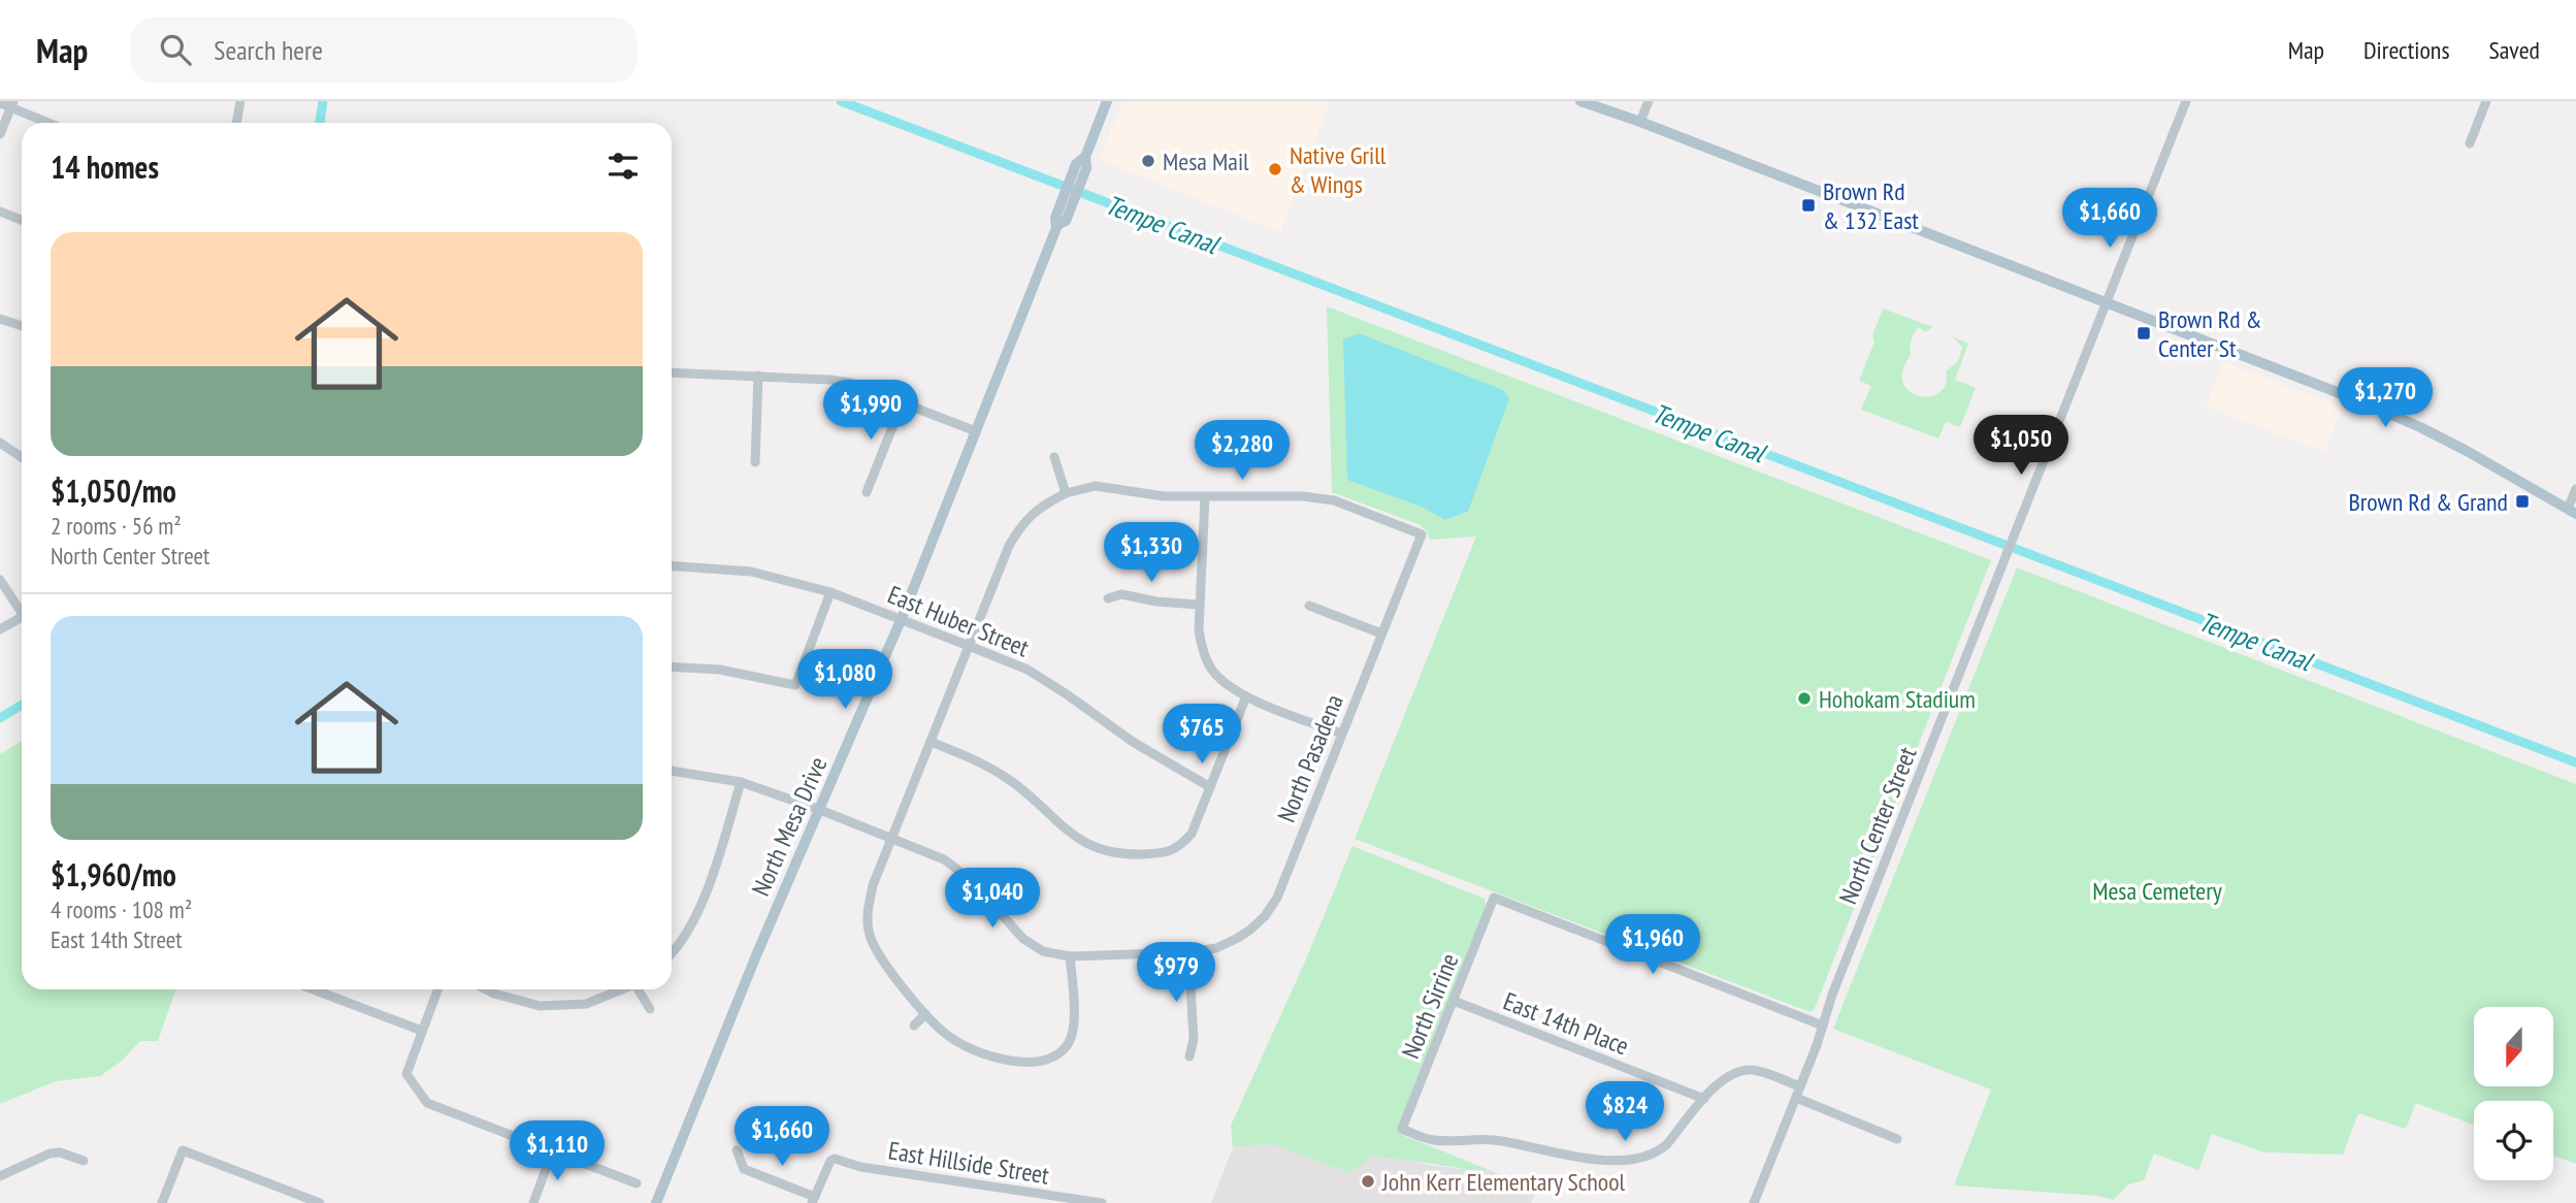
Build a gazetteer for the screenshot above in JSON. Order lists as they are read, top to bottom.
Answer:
{
  "streets": {
    "main road": ["North Mesa Drive"],
    "street": [
      "East Huber Street",
      "North Pasadena",
      "North Center Street",
      "North Sirrine",
      "East 14th Place",
      "East Hillside Street"
    ]
  },
  "crossings": [
    ["East Huber Street", "North Mesa Drive"],
    ["North Pasadena", "North Mesa Drive"],
    ["North Center Street", "North Sirrine"],
    ["North Sirrine", "East 14th Place"]
  ],
  "water": ["Tempe Canal"],
  "parks": ["Mesa Cemetery"],
  "places": {
    "other": [
      "Mesa Mail",
      "Native Grill & Wings",
      "Hohokam Stadium",
      "John Kerr Elementary School"
    ],
    "transit": ["Brown Rd & 132 East", "Brown Rd & Center St", "Brown Rd & Grand"]
  },
  "north": "bottom",
  "page": {
    "header": "Map",
    "search": "Search here",
    "nav": ["Map", "Directions", "Saved"],
    "heading": "14 homes",
    "price": [
      "$1,660",
      "$1,270",
      "$1,990",
      "$1,050",
      "$2,280",
      "$1,330",
      "$1,080",
      "$765",
      "$1,040",
      "$1,960",
      "$979",
      "$824",
      "$1,660",
      "$1,110"
    ],
    "list": [
      {
        "name": "$1,050/mo",
        "note": "2 rooms · 56 m² · North Center Street"
      },
      {
        "name": "$1,960/mo",
        "note": "4 rooms · 108 m² · East 14th Street"
      }
    ]
  }
}
